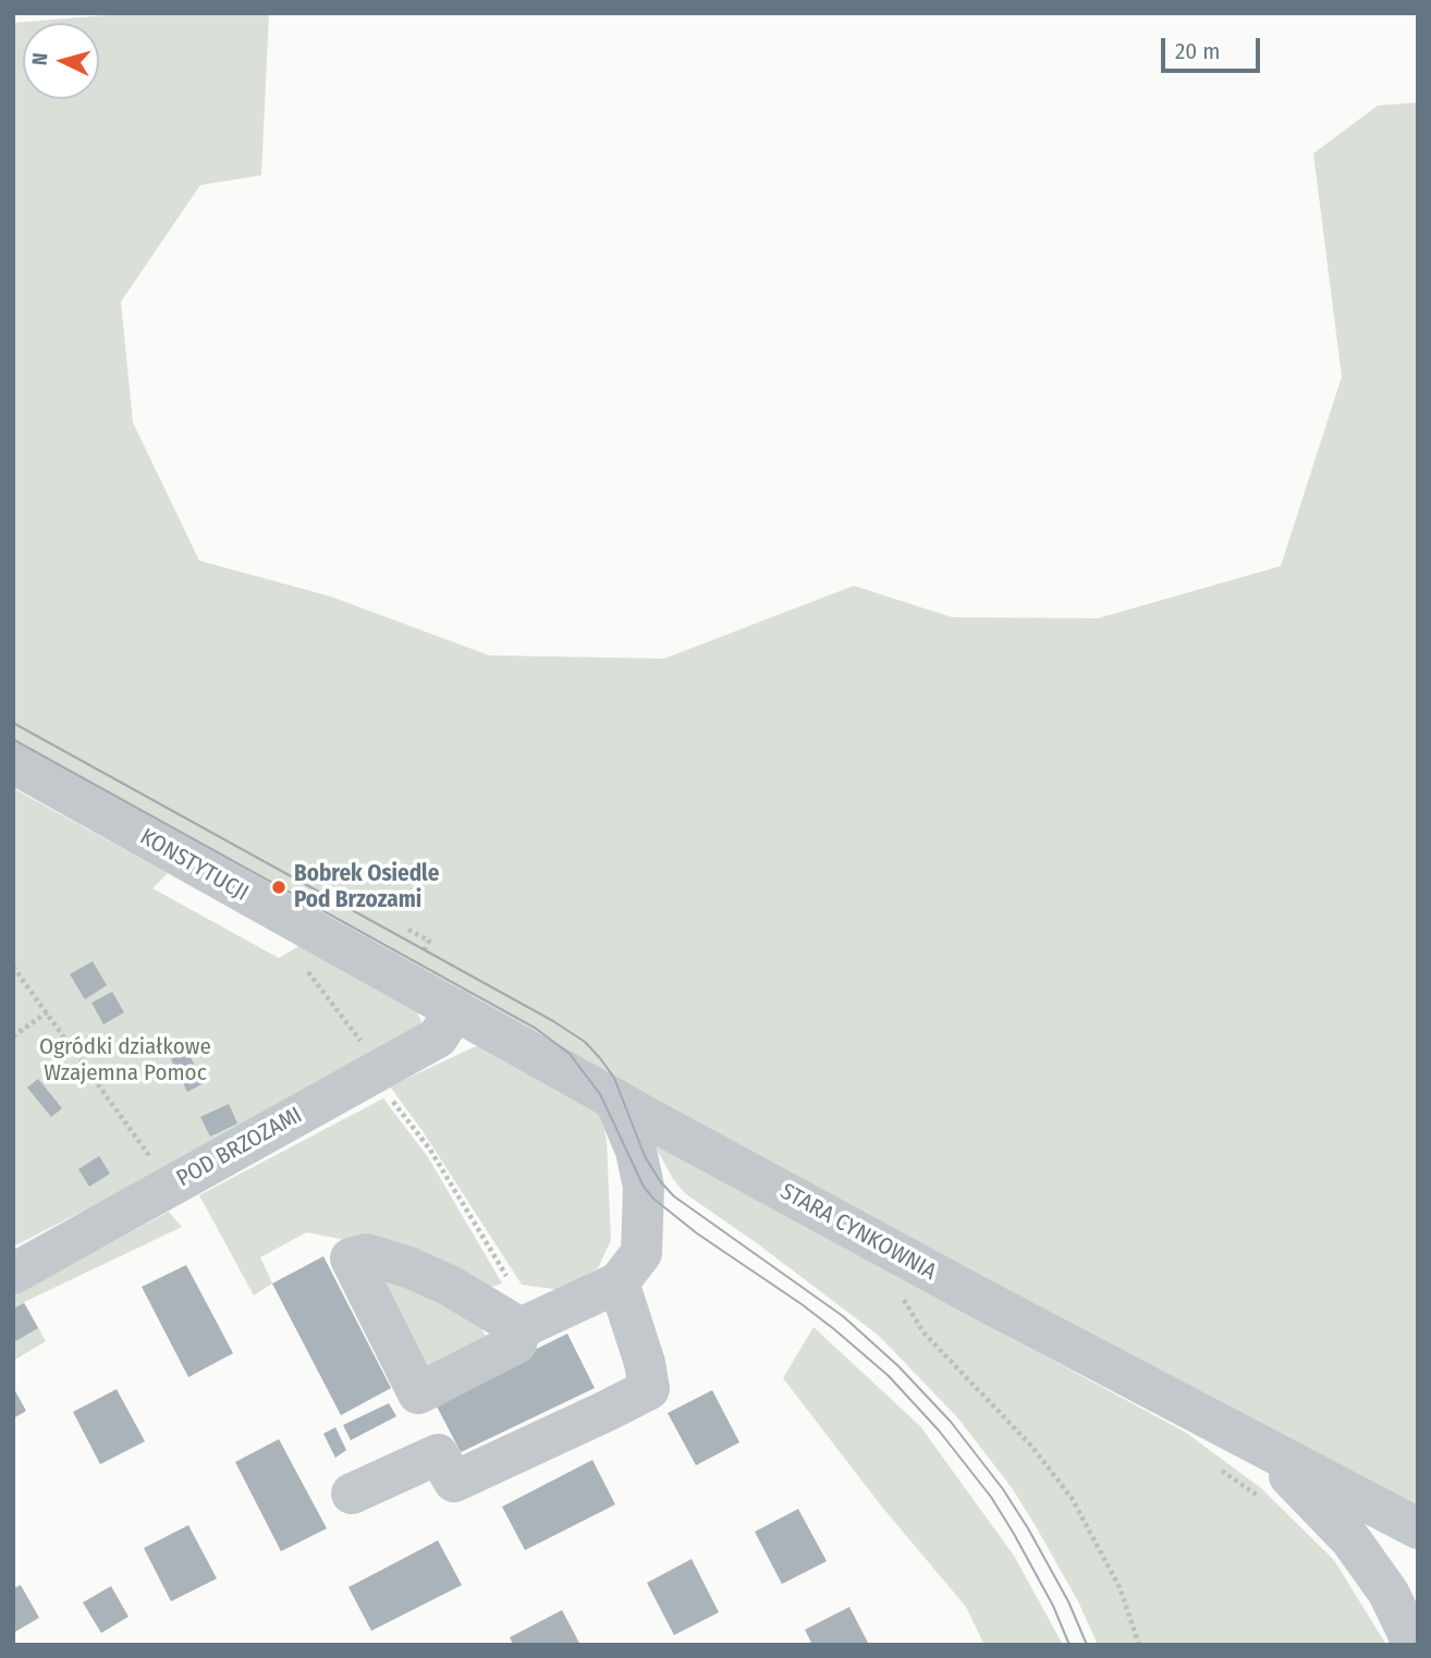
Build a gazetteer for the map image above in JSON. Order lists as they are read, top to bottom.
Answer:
{
  "streets": {
    "street": ["KONSTYTUCJI", "POD BRZOZAMI", "STARA CYNKOWNIA"]
  },
  "crossings": [
    ["KONSTYTUCJI", "POD BRZOZAMI"],
    ["KONSTYTUCJI", "STARA CYNKOWNIA"],
    ["POD BRZOZAMI", "STARA CYNKOWNIA"]
  ],
  "parks": ["Ogródki działkowe Wzajemna Pomoc"],
  "places": ["Bobrek Osiedle Pod Brzozami"],
  "scale_bar": "20 m",
  "north": "left"
}
